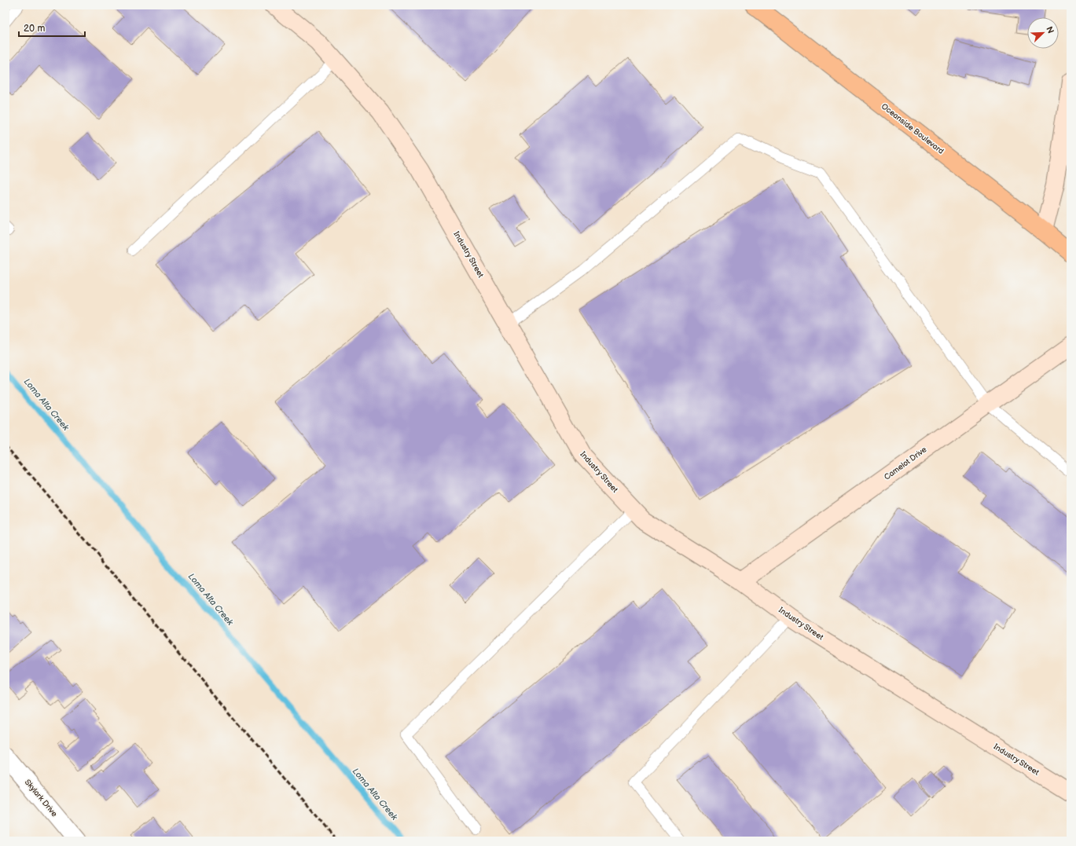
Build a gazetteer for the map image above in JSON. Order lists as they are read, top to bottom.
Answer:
{
  "streets": {
    "main road": ["Oceanside Boulevard"],
    "street": ["Industry Street", "Camelot Drive", "Skylark Drive"]
  },
  "crossings": [
    ["Industry Street", "Camelot Drive"]
  ],
  "water": ["Loma Alta Creek"],
  "scale_bar": "20 m",
  "north": "top right"
}
